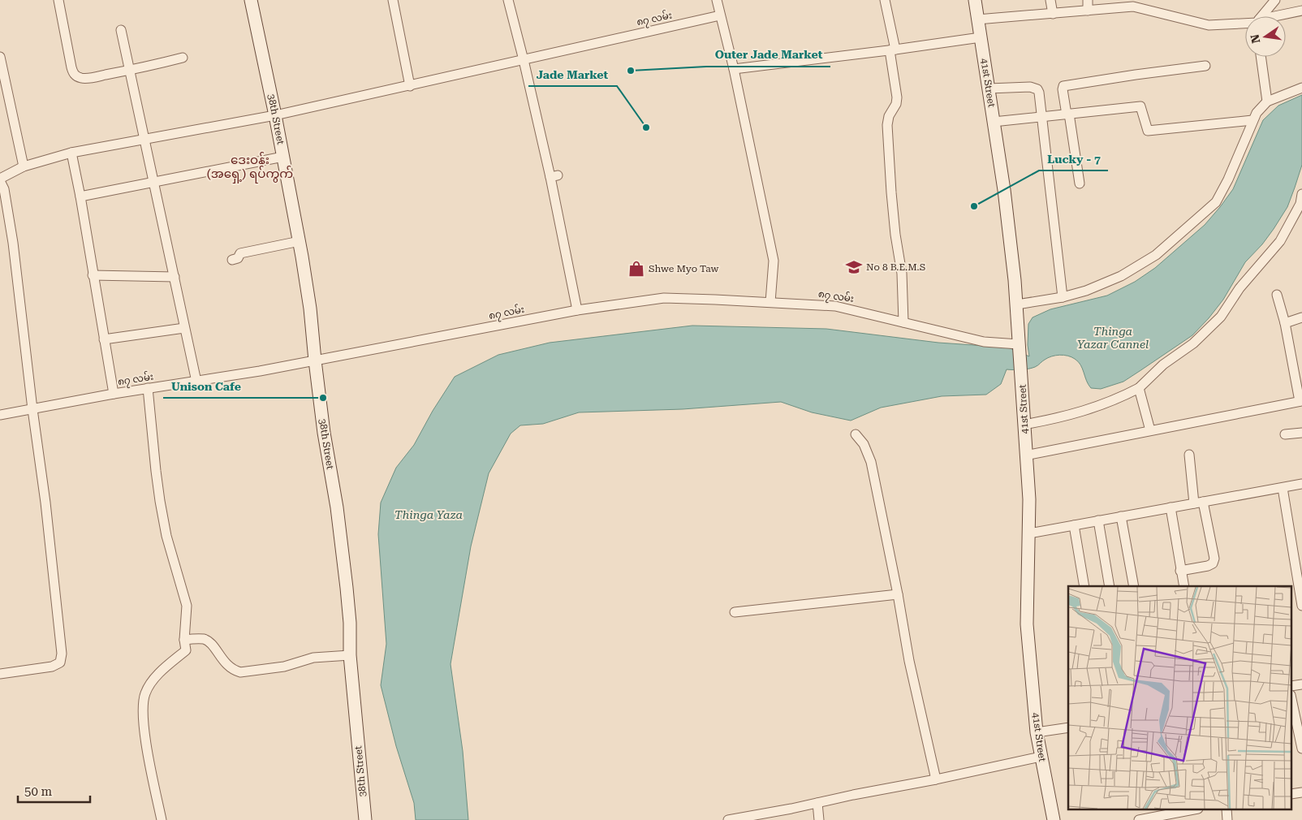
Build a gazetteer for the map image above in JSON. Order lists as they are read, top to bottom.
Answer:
{
  "streets": {
    "main road": ["41st Street", "38th Street"],
    "street": ["၈၇ လမ်း"]
  },
  "crossings": [
    ["၈၇ လမ်း", "41st Street"],
    ["၈၇ လမ်း", "38th Street"]
  ],
  "districts": ["ဒေးဝန်း (အရှေ့) ရပ်ကွက်"],
  "water": ["Thinga Yazar Cannel", "Thinga Yaza"],
  "places": {
    "other": [
      "Outer Jade Market",
      "Jade Market",
      "Lucky - 7",
      "Unison Cafe"
    ],
    "school or university": ["No 8 B.E.M.S"],
    "shop": ["Shwe Myo Taw"]
  },
  "scale_bar": "50 m",
  "north": "left"
}
